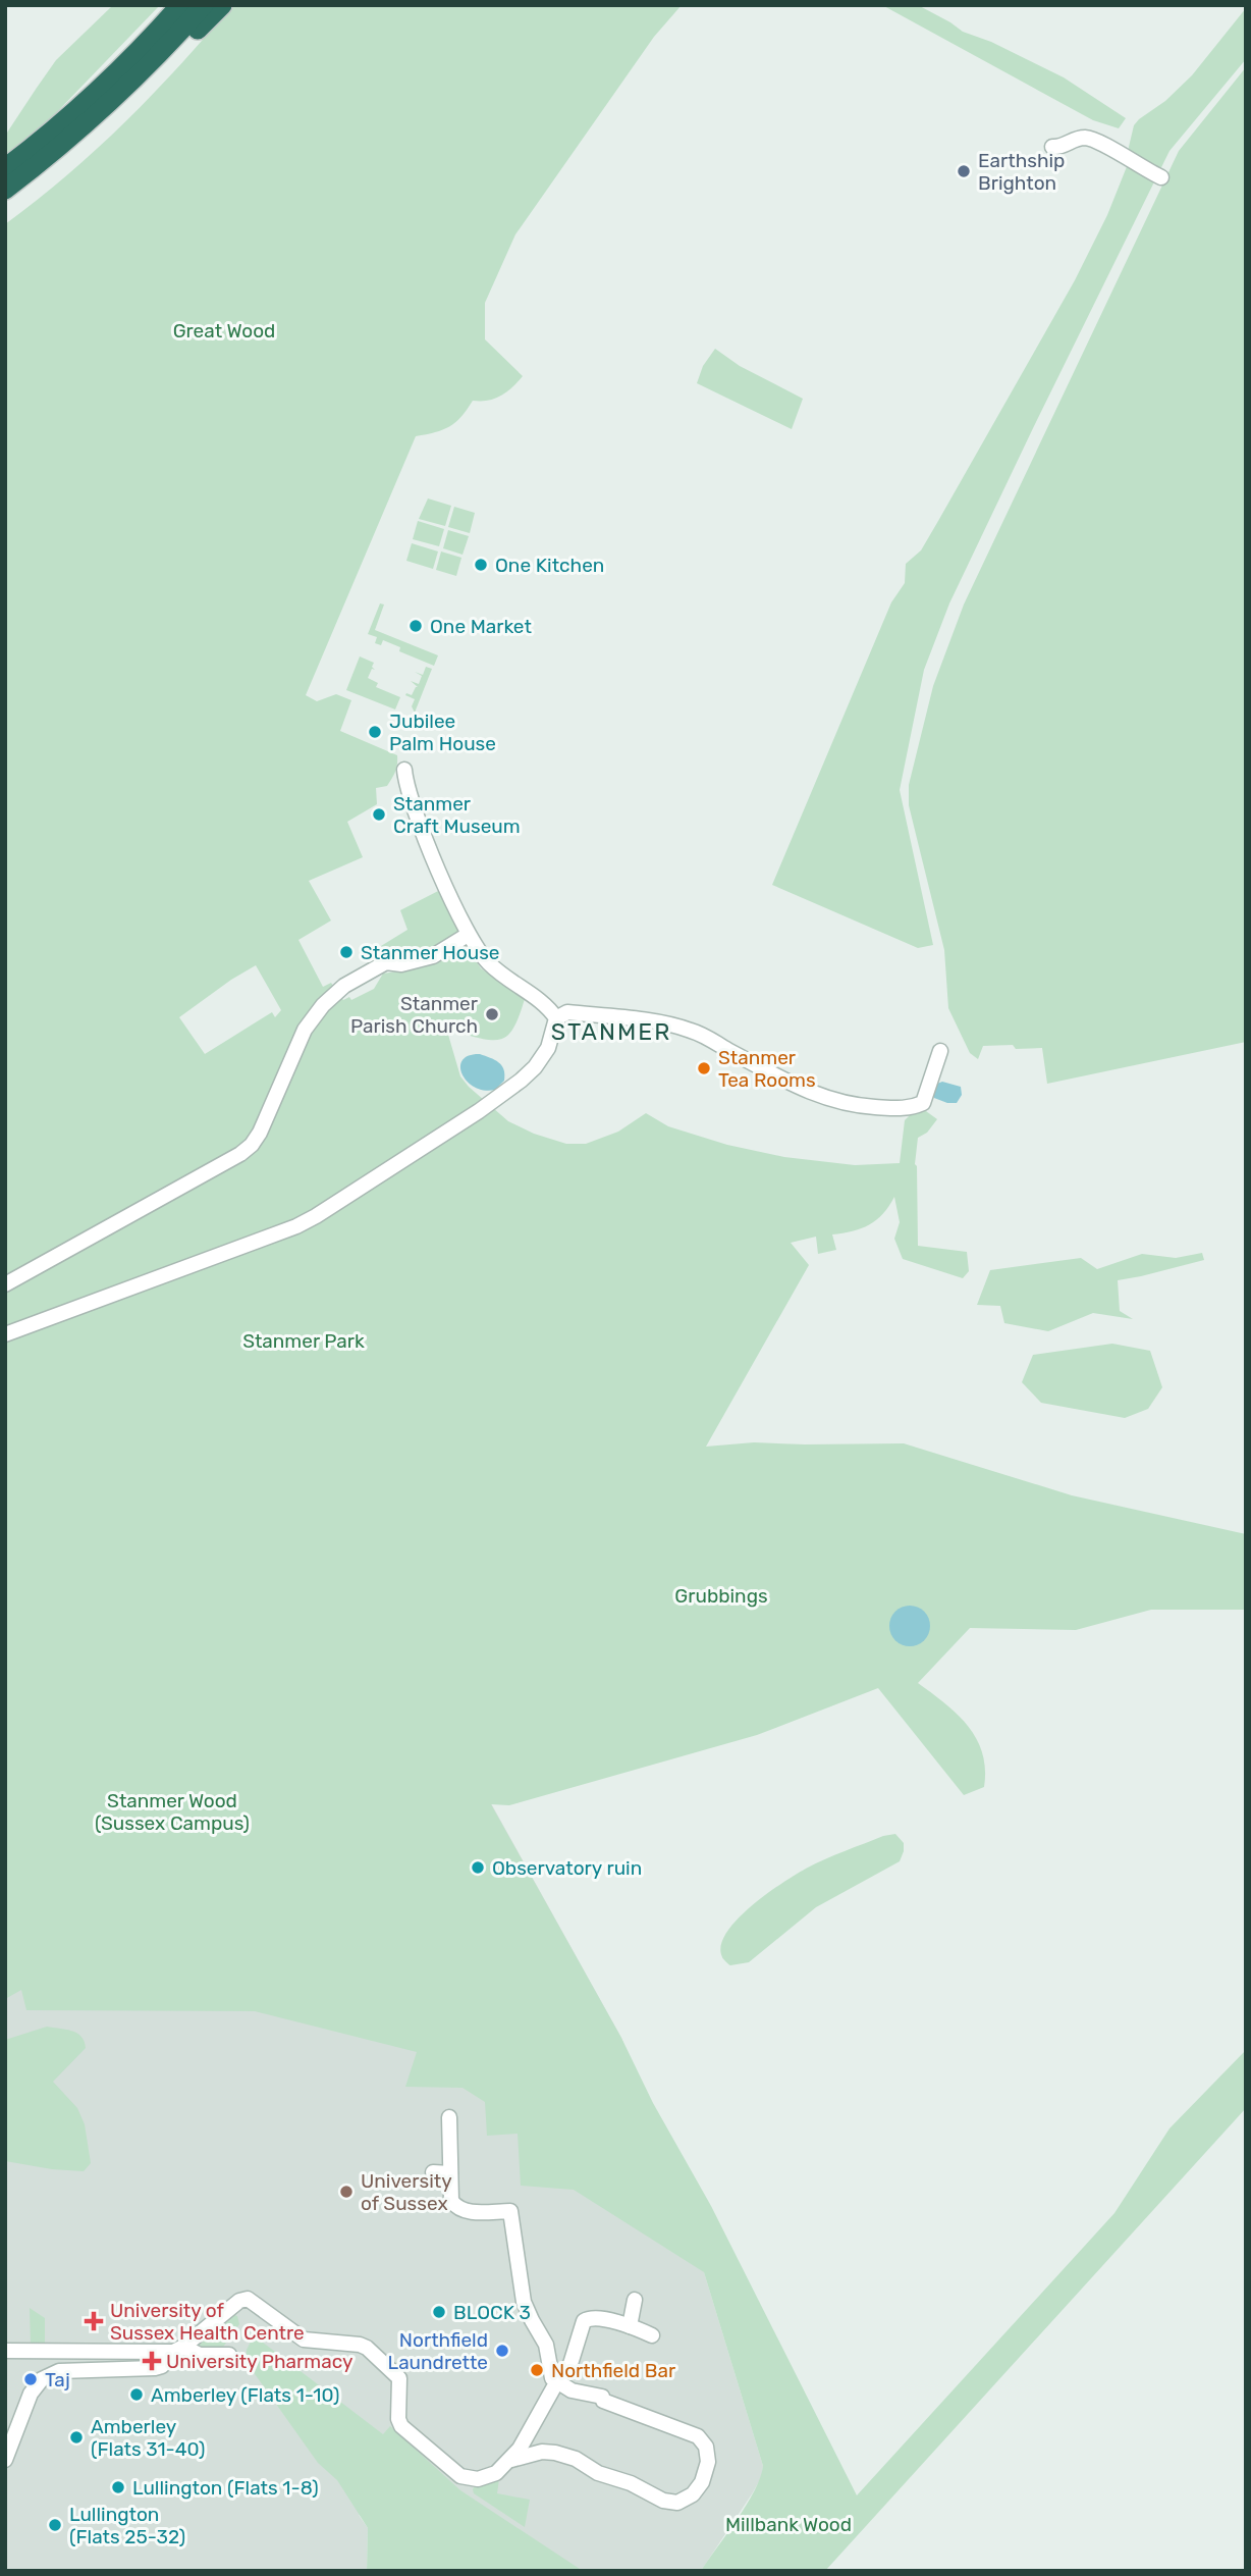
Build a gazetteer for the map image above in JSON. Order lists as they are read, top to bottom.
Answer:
{
  "districts": ["STANMER"],
  "parks": [
    "Great Wood",
    "Stanmer Park",
    "Grubbings",
    "Stanmer Wood (Sussex Campus)",
    "Millbank Wood"
  ],
  "places": {
    "other": [
      "Earthship Brighton",
      "One Kitchen",
      "One Market",
      "Jubilee Palm House",
      "Stanmer Craft Museum",
      "Stanmer House",
      "Stanmer Parish Church",
      "Stanmer Tea Rooms",
      "Observatory ruin",
      "University of Sussex",
      "BLOCK 3",
      "Northfield Laundrette",
      "Northfield Bar",
      "Taj",
      "Amberley (Flats 1-10)",
      "Amberley (Flats 31-40)",
      "Lullington (Flats 1-8)",
      "Lullington (Flats 25-32)"
    ],
    "health": ["University of Sussex Health Centre", "University Pharmacy"]
  }
}
